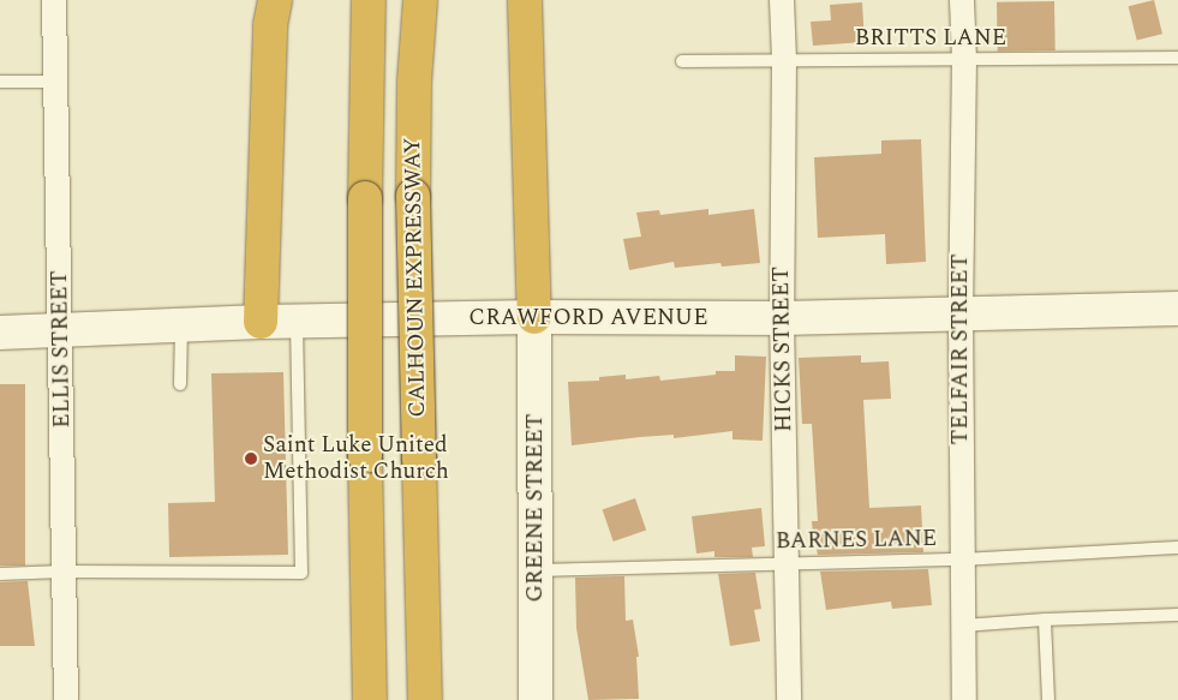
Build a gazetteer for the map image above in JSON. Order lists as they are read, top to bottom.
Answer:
{
  "streets": {
    "highway": ["CALHOUN EXPRESSWAY"],
    "street": [
      "CRAWFORD AVENUE",
      "ELLIS STREET",
      "HICKS STREET",
      "TELFAIR STREET",
      "GREENE STREET"
    ],
    "lane": ["BRITTS LANE", "BARNES LANE"]
  },
  "crossings": [
    ["BRITTS LANE", "HICKS STREET"],
    ["BRITTS LANE", "TELFAIR STREET"],
    ["CRAWFORD AVENUE", "ELLIS STREET"],
    ["CRAWFORD AVENUE", "HICKS STREET"],
    ["CRAWFORD AVENUE", "TELFAIR STREET"],
    ["CRAWFORD AVENUE", "GREENE STREET"],
    ["HICKS STREET", "BARNES LANE"],
    ["TELFAIR STREET", "BARNES LANE"],
    ["GREENE STREET", "BARNES LANE"]
  ],
  "places": ["Saint Luke United Methodist Church"]
}
